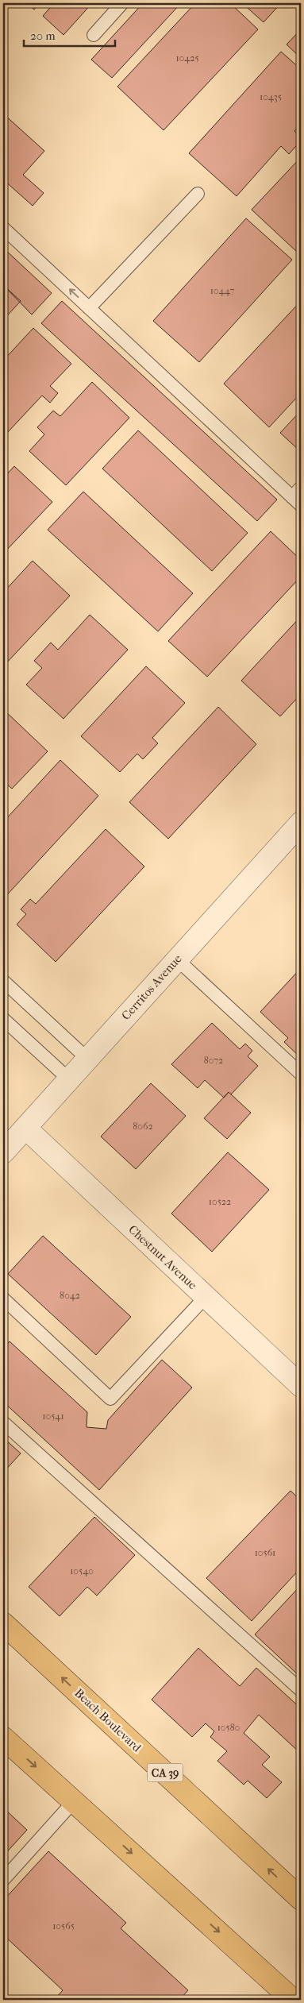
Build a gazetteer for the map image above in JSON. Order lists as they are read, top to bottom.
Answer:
{
  "streets": {
    "main road": ["Beach Boulevard", "CA 39"],
    "street": ["Cerritos Avenue", "Chestnut Avenue"]
  },
  "crossings": [
    ["Cerritos Avenue", "Chestnut Avenue"]
  ],
  "house_numbers": [
    "10425",
    "10435",
    "10447",
    "8072",
    "8062",
    "10522",
    "8042",
    "10541",
    "10561",
    "10540",
    "10580",
    "10565"
  ],
  "scale_bar": "20 m"
}
